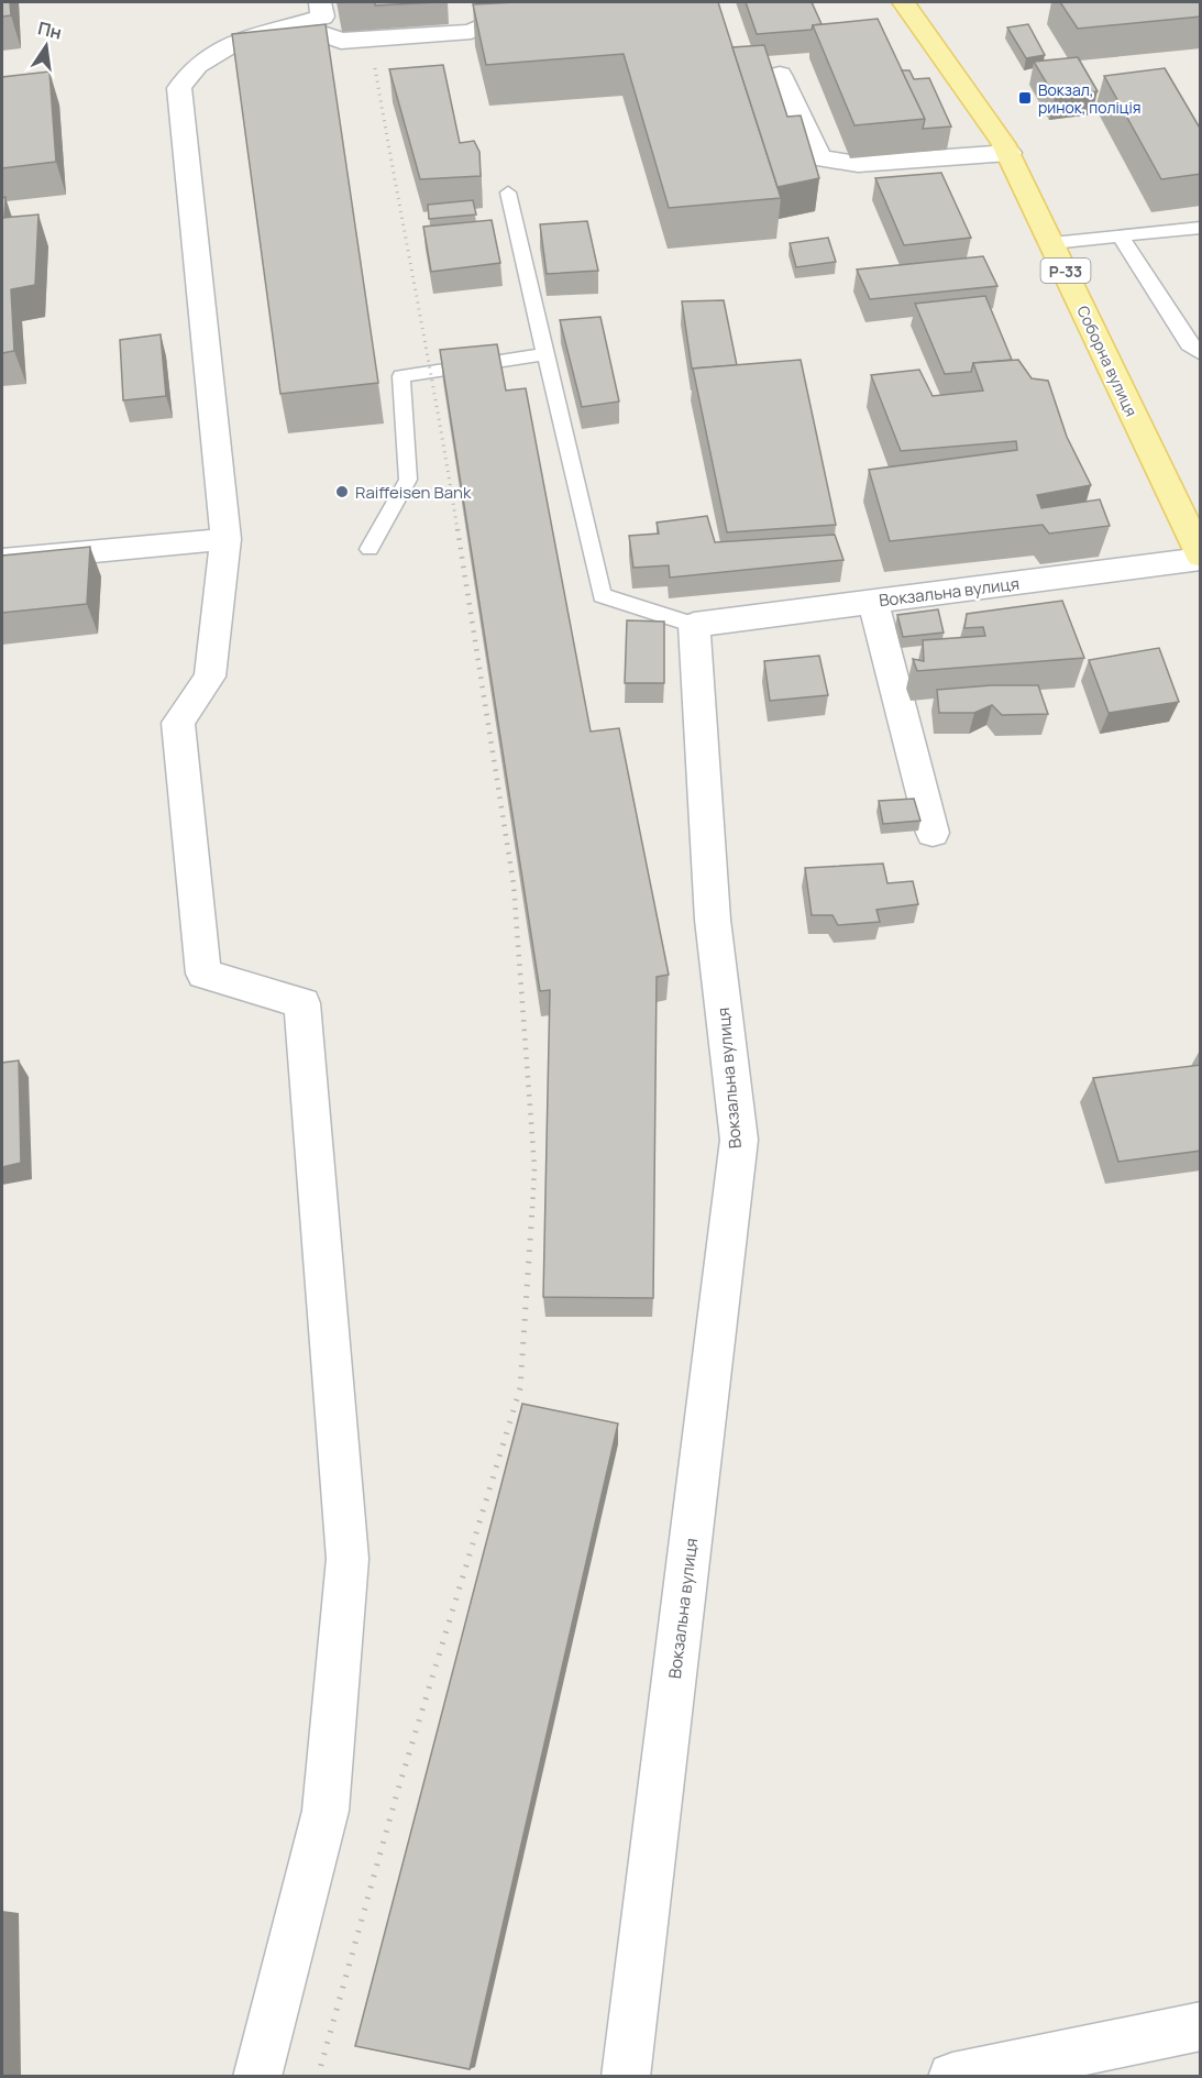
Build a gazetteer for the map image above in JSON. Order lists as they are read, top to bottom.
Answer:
{
  "streets": {
    "main road": ["Р-33", "Соборна вулиця"],
    "street": ["Вокзальна вулиця"]
  },
  "crossings": [
    ["Соборна вулиця", "Вокзальна вулиця"]
  ],
  "places": {
    "transit": ["Вокзал, ринок, поліція"],
    "other": ["Raiffeisen Bank"]
  },
  "north": "top"
}
